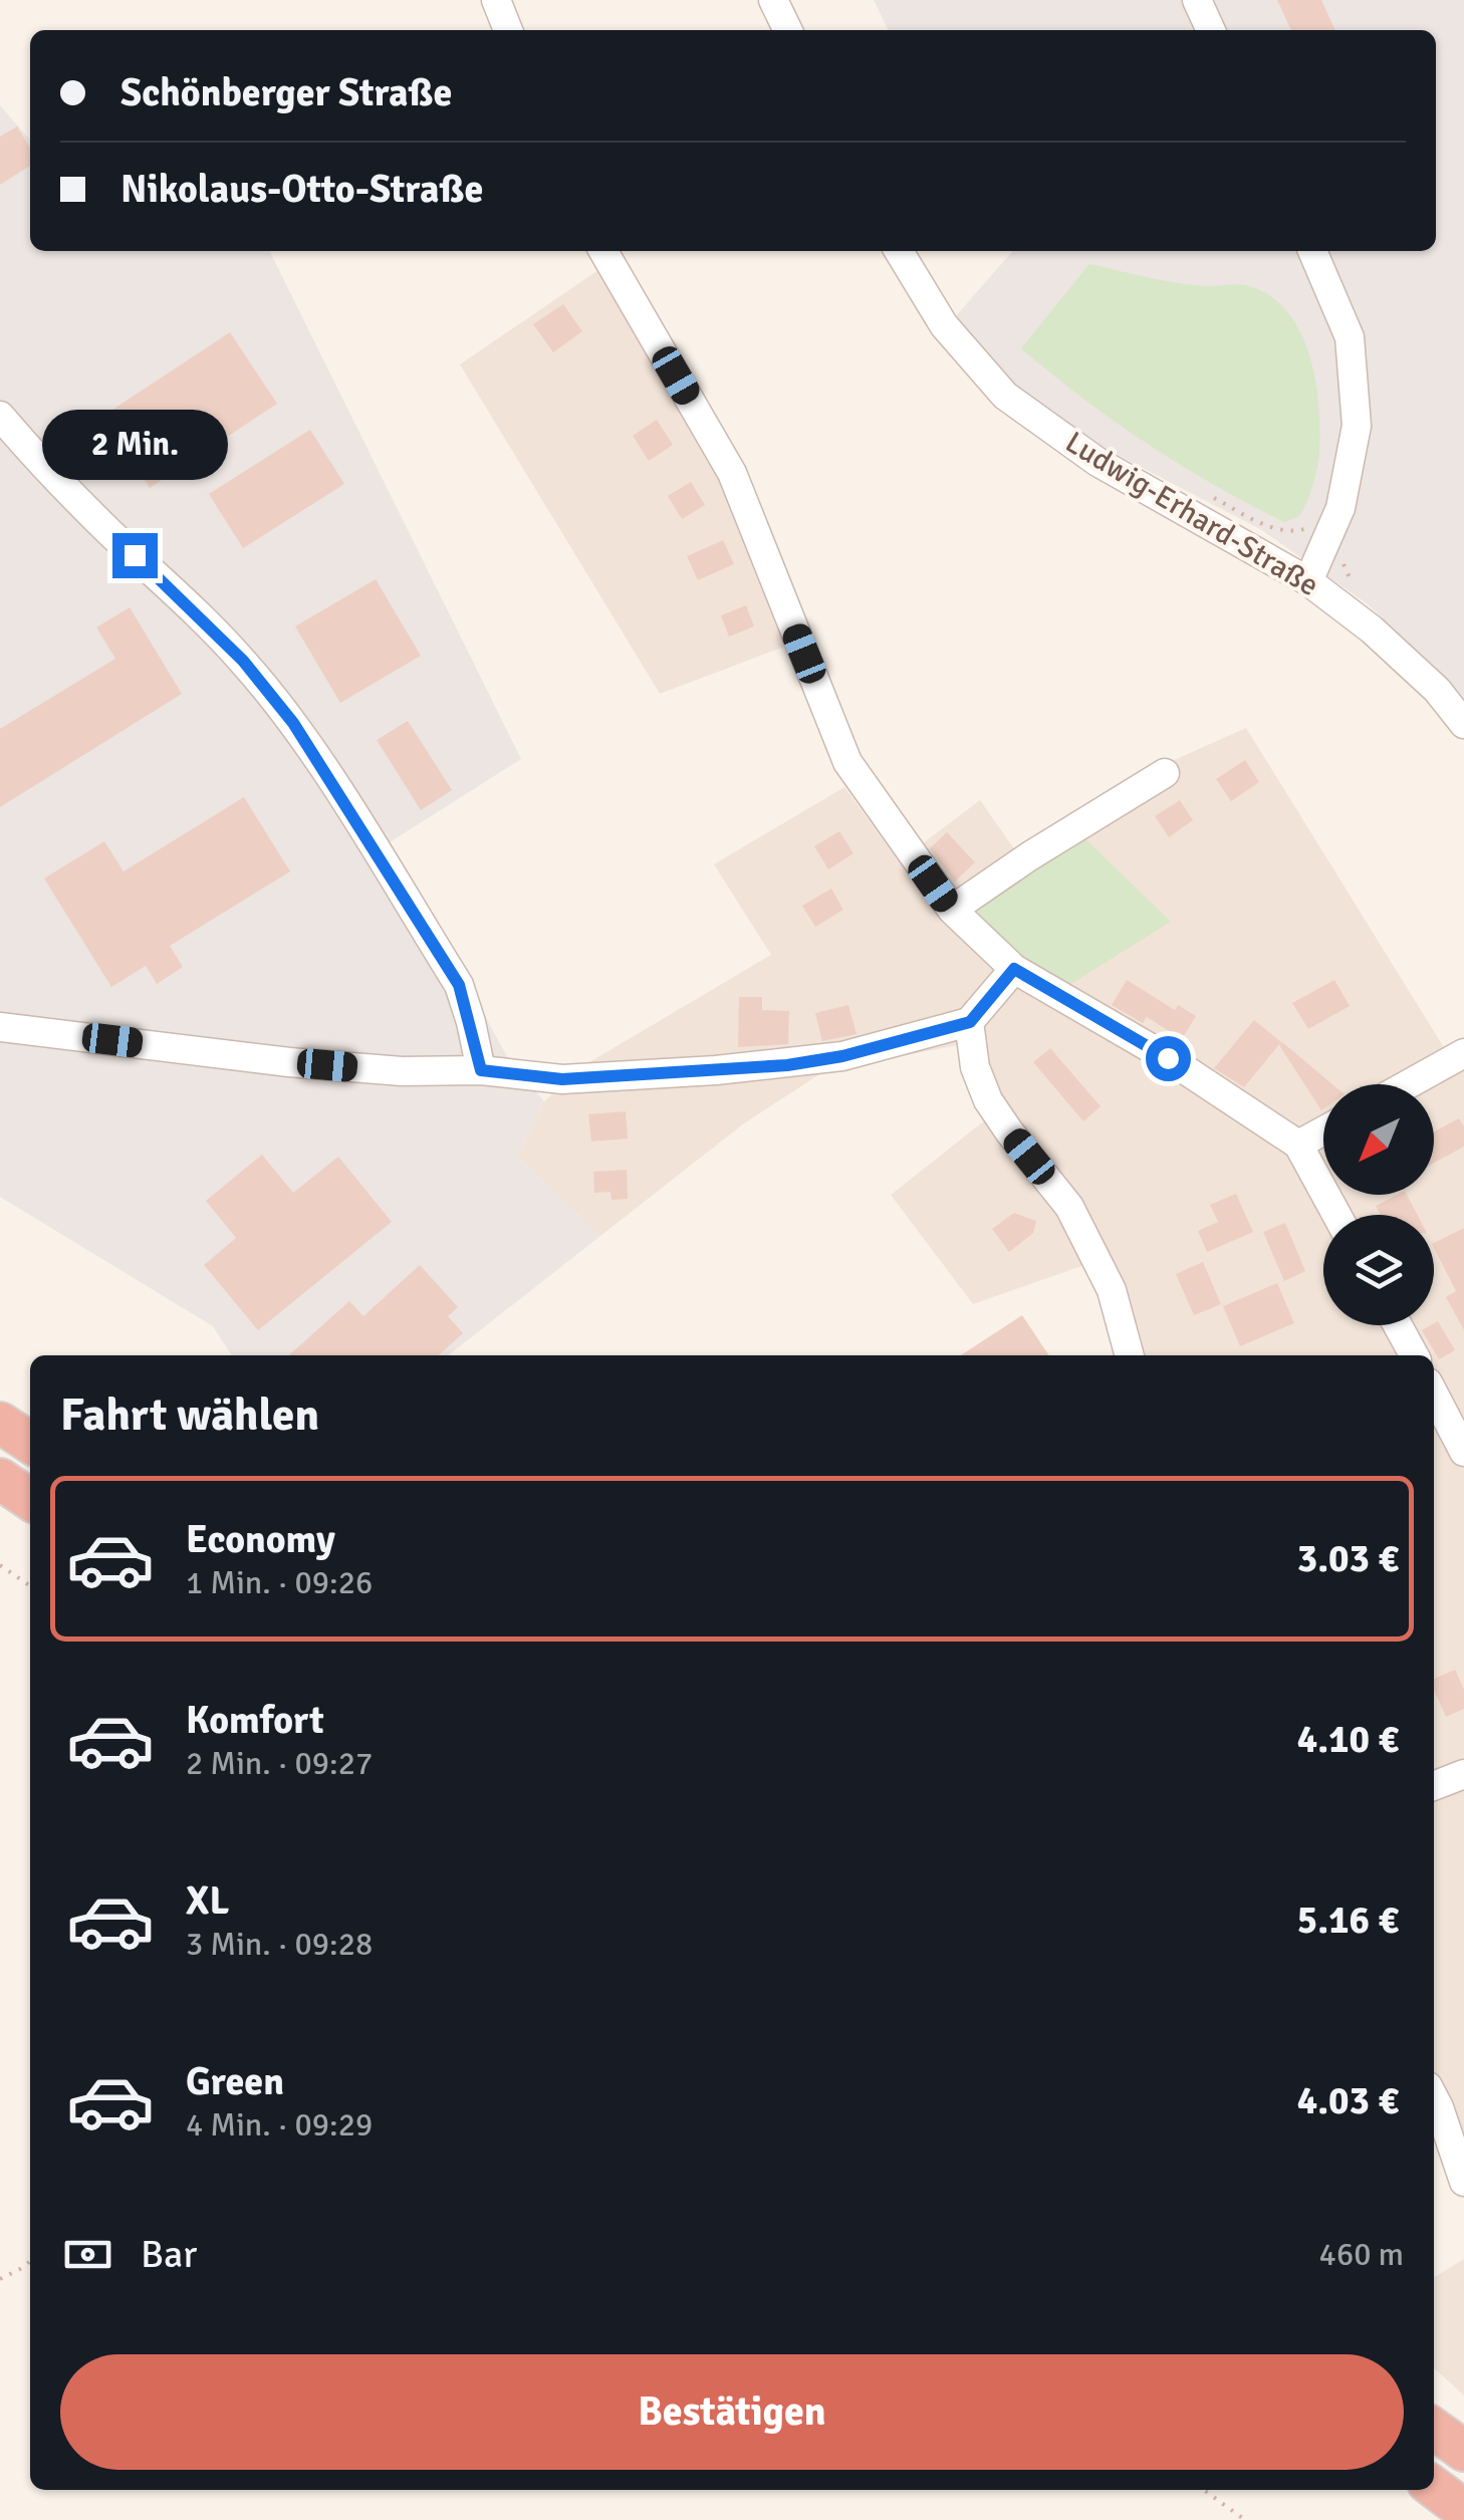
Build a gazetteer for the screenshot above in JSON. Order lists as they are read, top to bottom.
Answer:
{
  "streets": {
    "street": ["Ludwig-Erhard-Straße"]
  },
  "north": "bottom left",
  "page": {
    "banner": ["Schönberger Straße", "Nikolaus-Otto-Straße"],
    "bubble": "2 Min.",
    "heading": "Fahrt wählen",
    "list": [
      {
        "name": "Economy",
        "note": "1 Min. · 09:26",
        "value": "3.03 €"
      },
      {
        "name": "Komfort",
        "note": "2 Min. · 09:27",
        "value": "4.10 €"
      },
      {
        "name": "XL",
        "note": "3 Min. · 09:28",
        "value": "5.16 €"
      },
      {
        "name": "Green",
        "note": "4 Min. · 09:29",
        "value": "4.03 €"
      }
    ],
    "pay": ["Bar", "460 m"],
    "buttons": "Bestätigen"
  }
}
